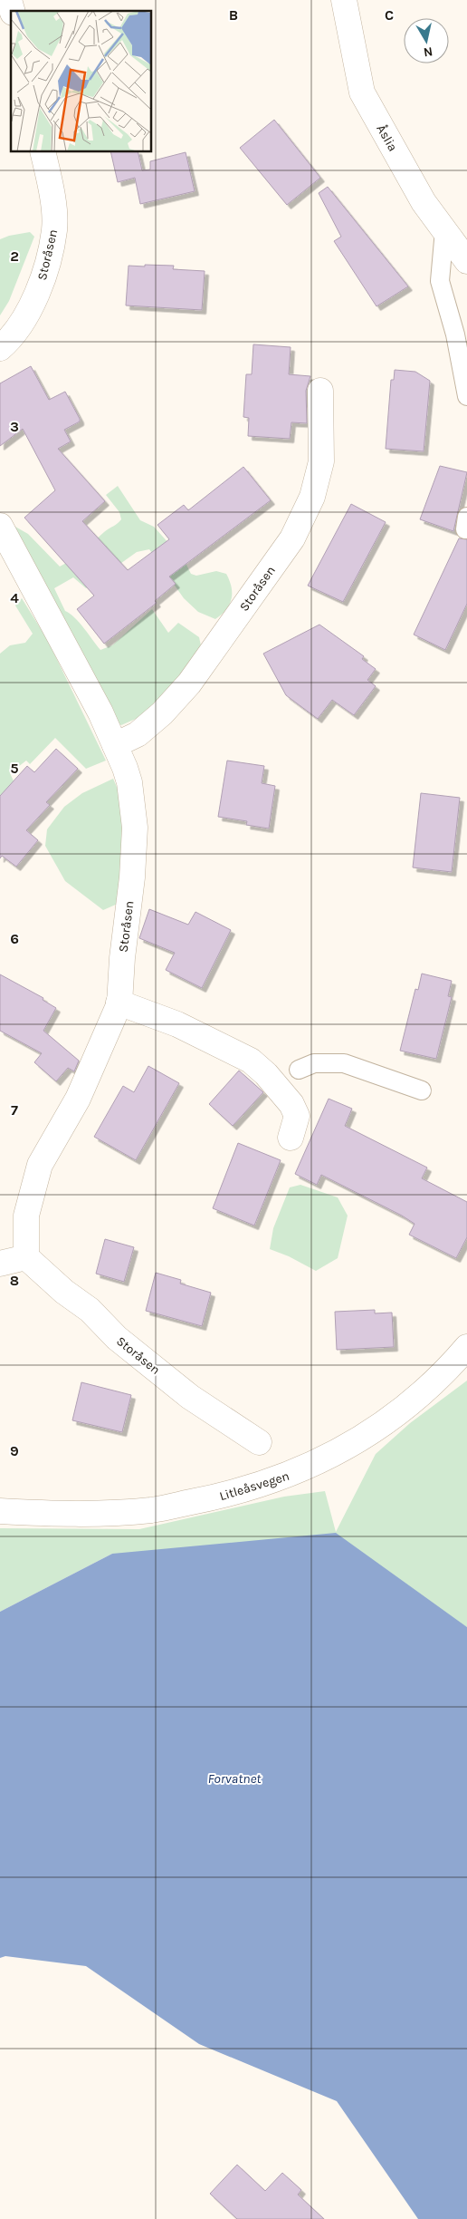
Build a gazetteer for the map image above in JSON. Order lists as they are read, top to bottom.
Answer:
{
  "streets": {
    "street": ["Åslia", "Storåsen", "Litleåsvegen"]
  },
  "water": ["Forvatnet"],
  "north": "bottom",
  "grid": {
    "columns": ["B", "C"],
    "rows": [
      "2",
      "3",
      "4",
      "5",
      "6",
      "7",
      "8",
      "9"
    ]
  }
}
